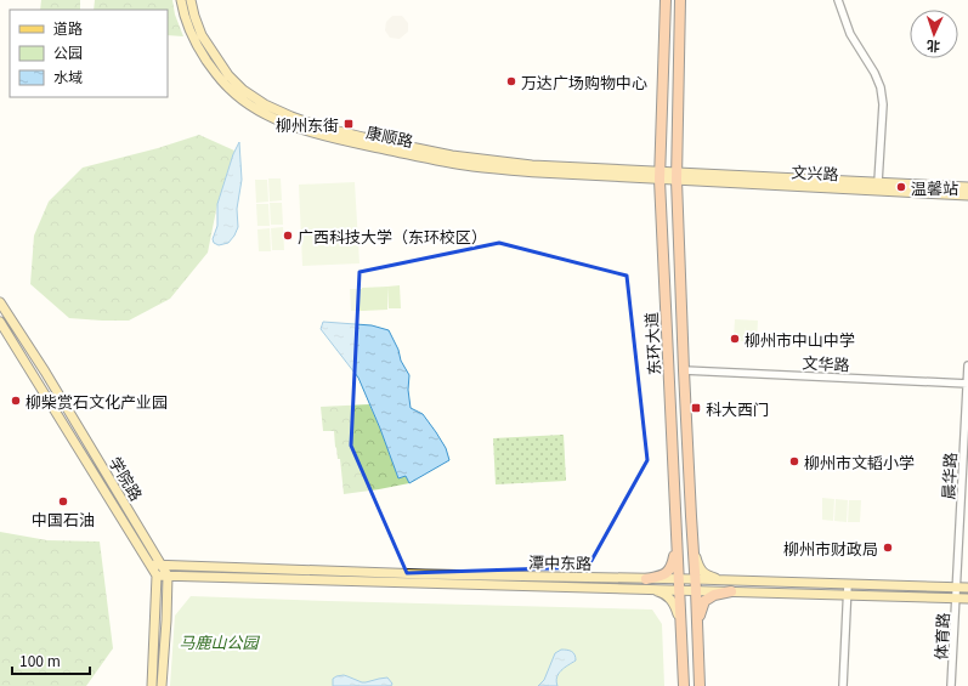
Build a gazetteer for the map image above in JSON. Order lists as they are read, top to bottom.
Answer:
{
  "streets": {
    "highway": ["东环大道"],
    "main road": [
      "康顺路",
      "文兴路",
      "学院路",
      "潭中东路"
    ],
    "street": ["文华路", "晨华路", "体育路"]
  },
  "crossings": [
    ["康顺路", "文兴路"],
    ["康顺路", "东环大道"],
    ["文兴路", "东环大道"],
    ["东环大道", "文华路"],
    ["东环大道", "潭中东路"],
    ["文华路", "晨华路"],
    ["晨华路", "潭中东路"],
    ["晨华路", "体育路"],
    ["学院路", "潭中东路"],
    ["潭中东路", "体育路"]
  ],
  "parks": ["马鹿山公园"],
  "places": {
    "other": [
      "万达广场购物中心",
      "温馨站",
      "广西科技大学（东环校区）",
      "柳州市中山中学",
      "柳柴赏石文化产业园",
      "柳州市文韬小学",
      "中国石油",
      "柳州市财政局"
    ],
    "transit": ["柳州东街", "科大西门"]
  },
  "legend": ["道路", "公园", "水域"],
  "scale_bar": "100 m",
  "north": "bottom"
}
